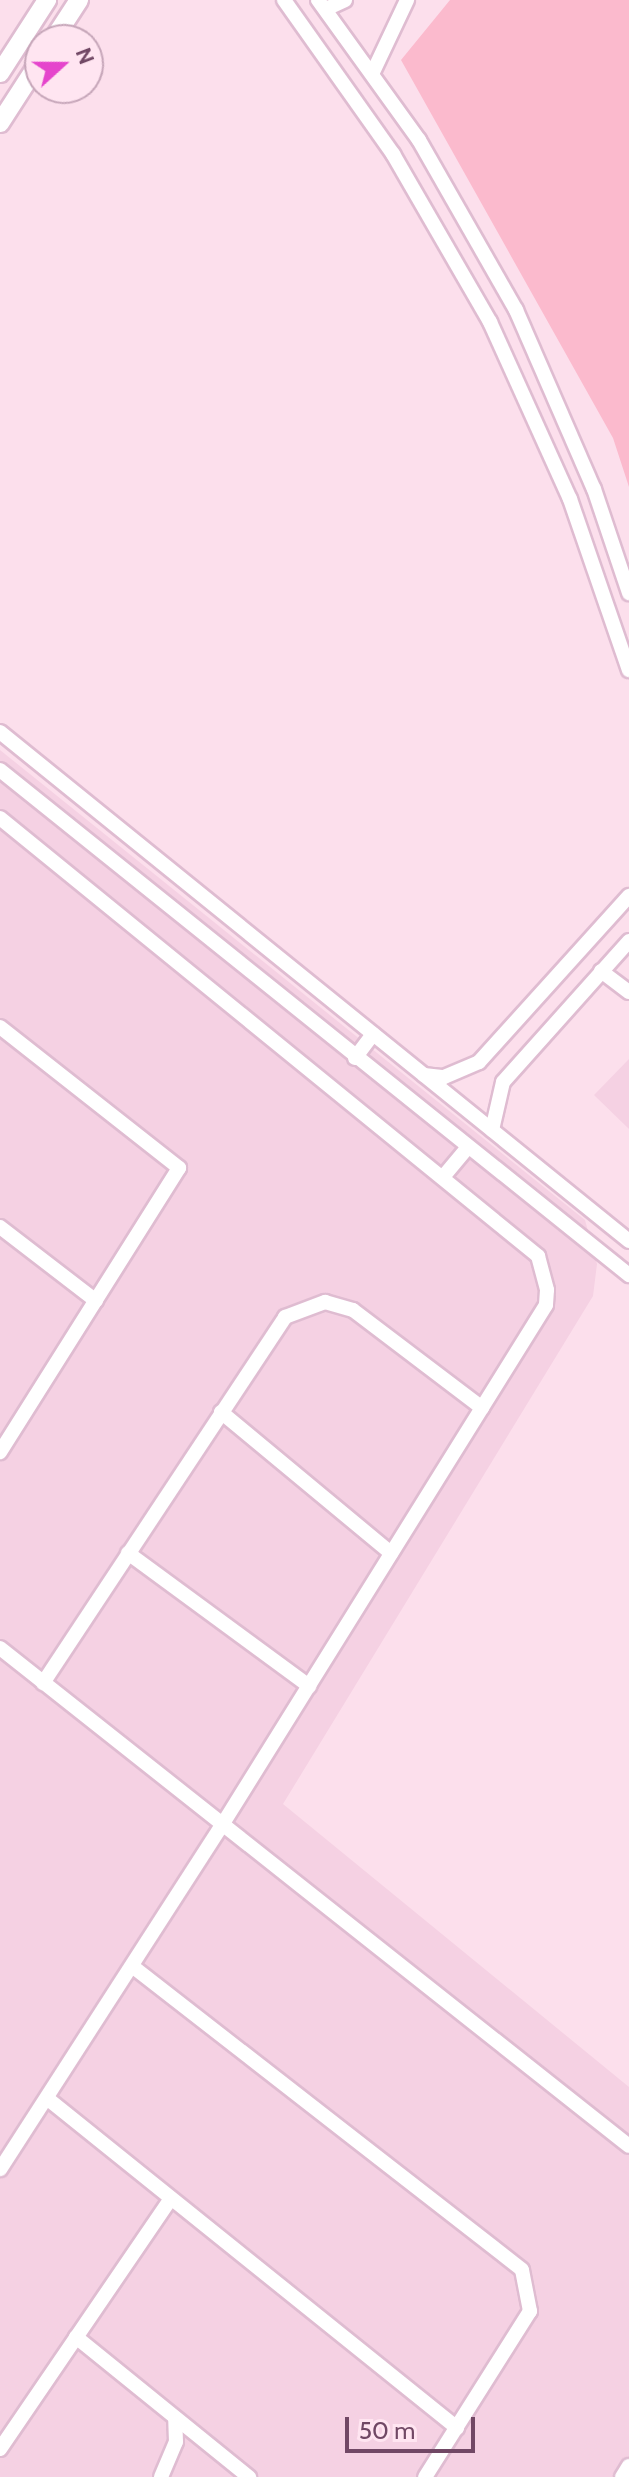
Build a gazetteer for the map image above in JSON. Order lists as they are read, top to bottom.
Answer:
{
  "scale_bar": "50 m",
  "north": "right"
}
